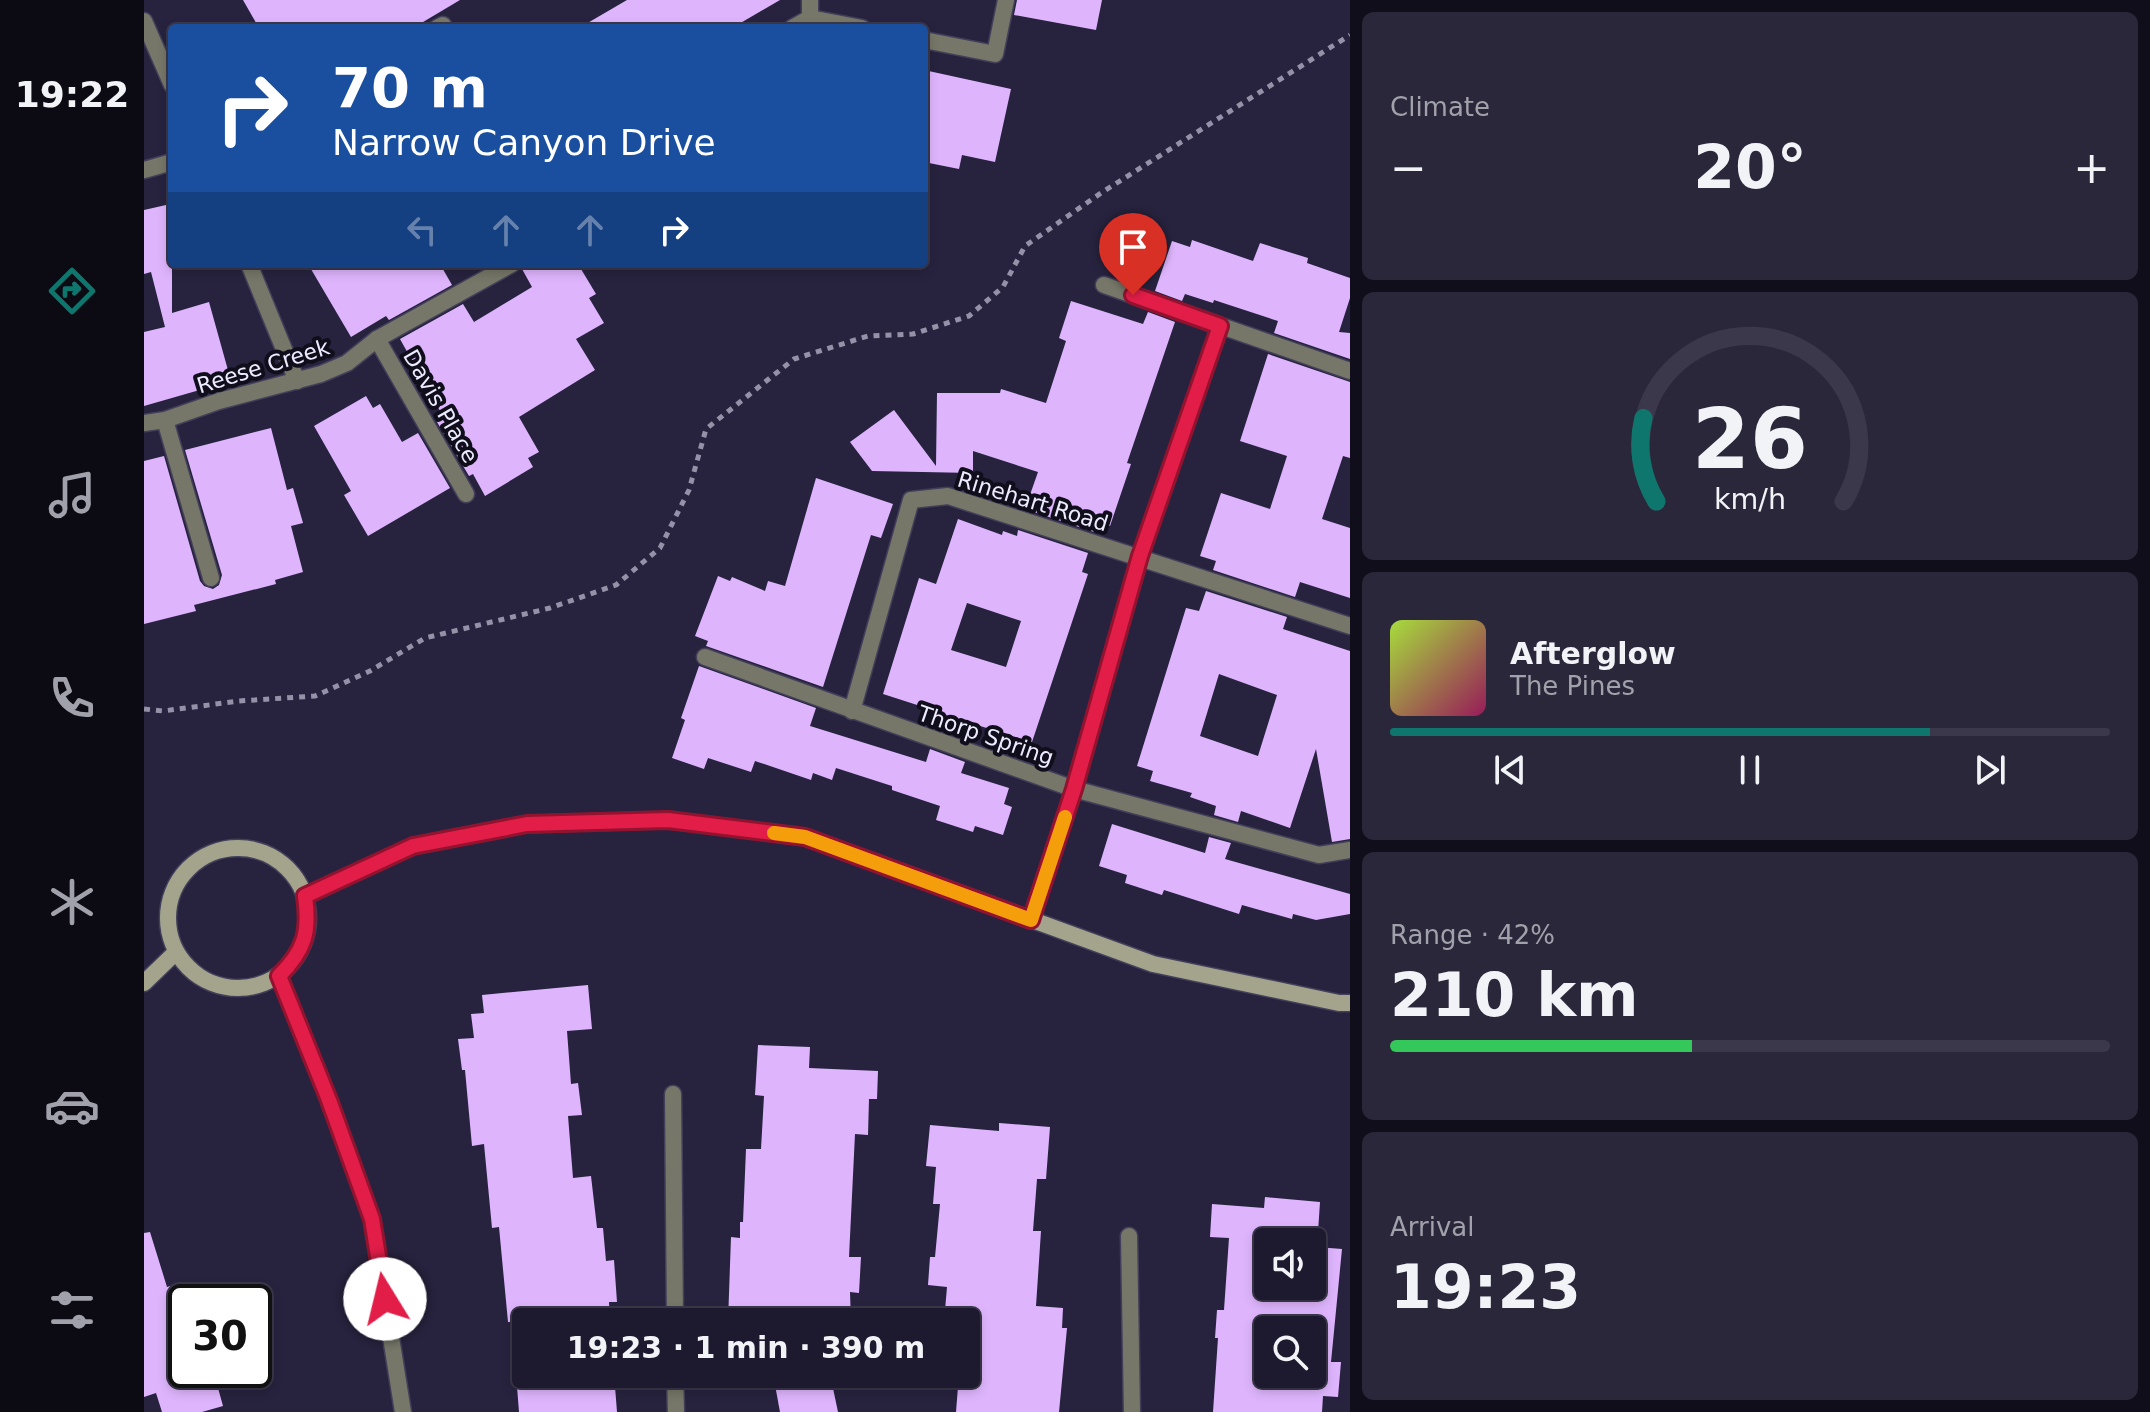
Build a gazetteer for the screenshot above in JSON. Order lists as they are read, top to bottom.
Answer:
{
  "streets": {
    "street": [
      "Reese Creek",
      "Davis Place",
      "Rinehart Road",
      "Thorp Spring"
    ]
  },
  "crossings": [
    ["Reese Creek", "Davis Place"],
    ["Rinehart Road", "Thorp Spring"]
  ],
  "page": {
    "tabs": "19:22",
    "tile": [
      "Climate",
      ["Range · 42%", "210 km"],
      ["Arrival", "19:23"]
    ],
    "turn": ["70 m", "Narrow Canyon Drive"],
    "heat": ["−", "20°", "+"],
    "song": ["Afterglow", "The Pines"],
    "limit": "30",
    "trip": "19:23 · 1 min · 390 m",
    "gauge": ["26", "km/h"]
  }
}
